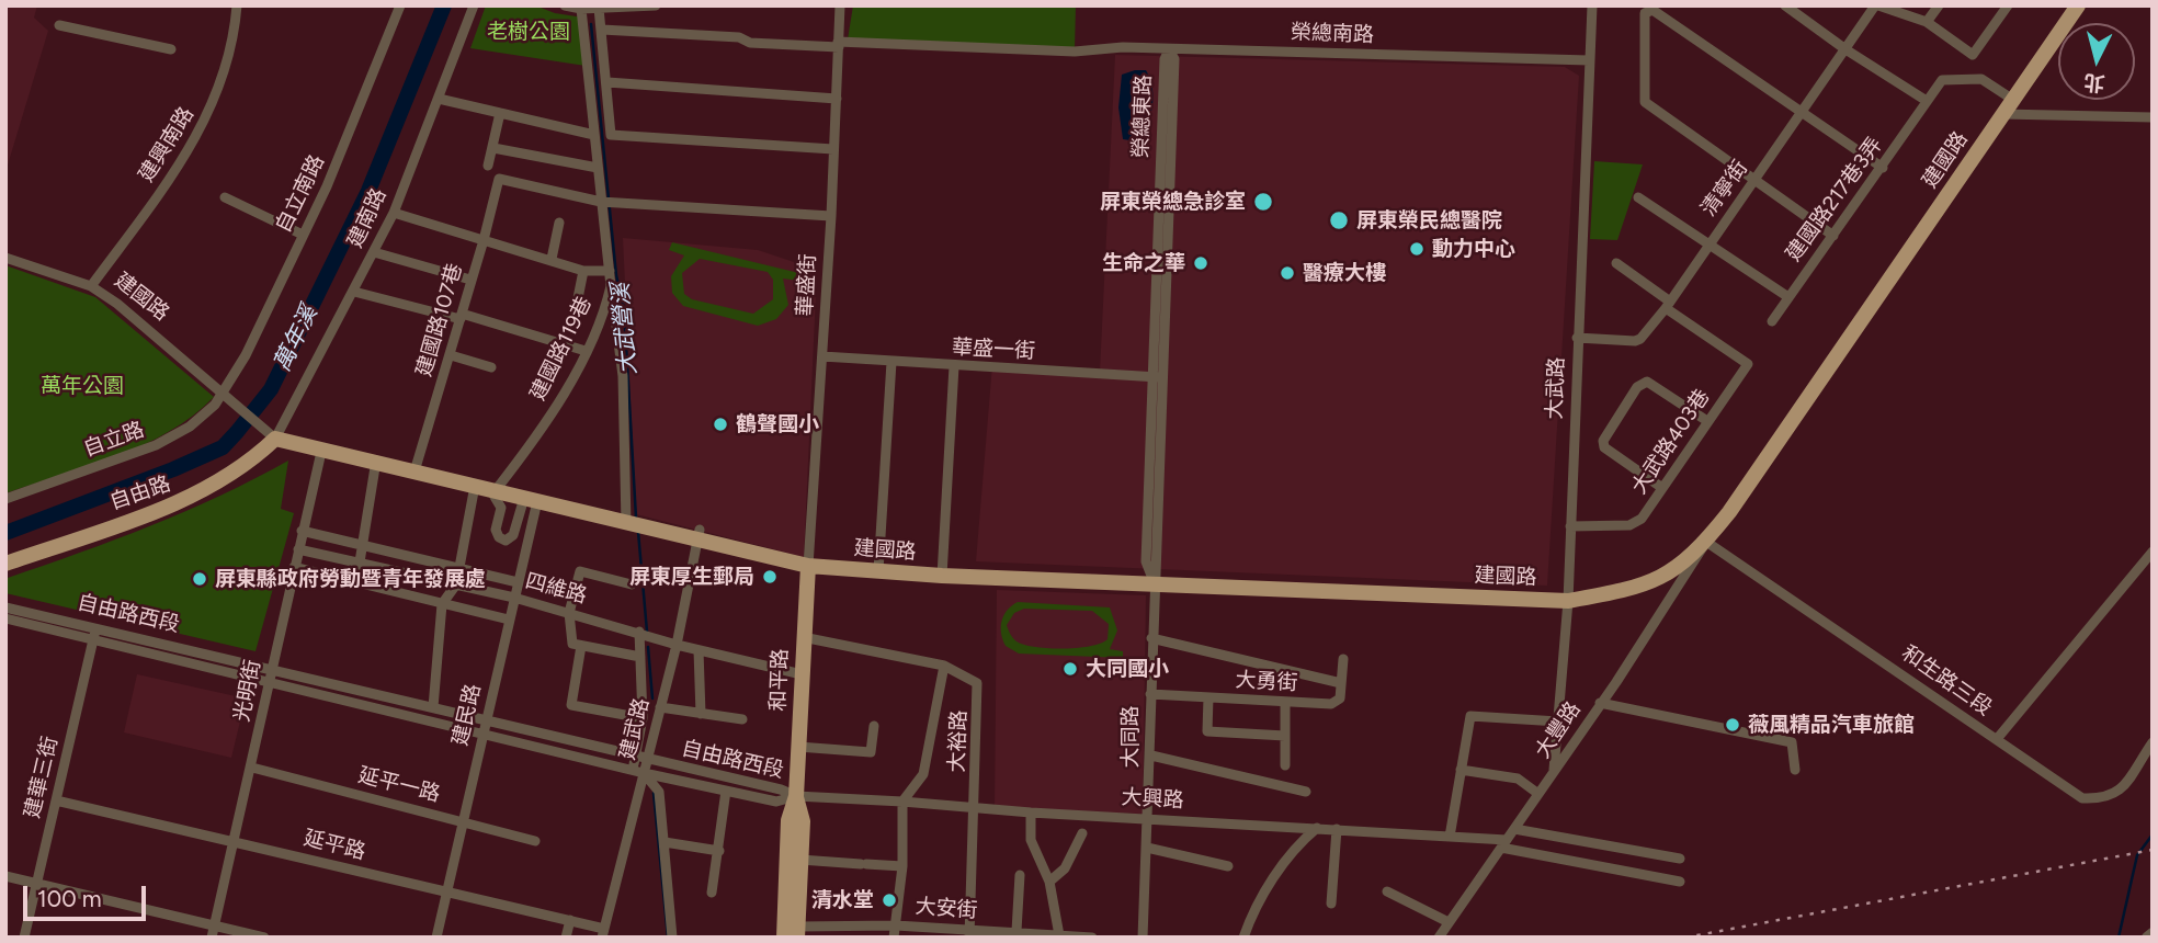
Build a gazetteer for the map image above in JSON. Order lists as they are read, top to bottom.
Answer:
{
  "streets": {
    "main road": ["建國路", "自由路", "和平路"],
    "street": [
      "榮總南路",
      "榮總東路",
      "建興南路",
      "清寧街",
      "自立南路",
      "建國路217巷3弄",
      "建南路",
      "華盛街",
      "建國路107巷",
      "建國路119巷",
      "華盛一街",
      "大武路",
      "自立路",
      "大武路403巷",
      "四維路",
      "自由路西段",
      "和生路三段",
      "大勇街",
      "光明街",
      "建民路",
      "建武路",
      "大豐路",
      "大同路",
      "大裕路",
      "建華三街",
      "延平一路",
      "大興路",
      "延平路",
      "大安街"
    ]
  },
  "crossings": [
    ["榮總南路", "榮總東路"],
    ["榮總南路", "華盛街"],
    ["榮總南路", "大武路"],
    ["榮總東路", "建國路"],
    ["榮總東路", "華盛一街"],
    ["榮總東路", "大同路"],
    ["建興南路", "建國路"],
    ["建國路", "自立南路"],
    ["建國路", "建國路217巷3弄"],
    ["建國路", "建南路"],
    ["建國路", "華盛街"],
    ["建國路", "建國路107巷"],
    ["建國路", "建國路119巷"],
    ["建國路", "大武路"],
    ["建國路", "自立路"],
    ["建國路", "自由路"],
    ["建國路", "和平路"],
    ["建國路", "和生路三段"],
    ["建國路", "光明街"],
    ["建國路", "建民路"],
    ["建國路", "建武路"],
    ["建國路", "大豐路"],
    ["建國路", "大同路"],
    ["清寧街", "大武路"],
    ["清寧街", "大武路403巷"],
    ["自立南路", "自立路"],
    ["建南路", "自由路"],
    ["華盛街", "華盛一街"],
    ["華盛街", "和平路"],
    ["建國路107巷", "建國路119巷"],
    ["大武路", "大武路403巷"],
    ["大武路", "大豐路"],
    ["四維路", "和平路"],
    ["四維路", "光明街"],
    ["四維路", "建民路"],
    ["四維路", "建武路"],
    ["自由路西段", "和平路"],
    ["自由路西段", "光明街"],
    ["自由路西段", "建民路"],
    ["自由路西段", "建武路"],
    ["自由路西段", "建華三街"],
    ["自由路西段", "大興路"],
    ["和平路", "大裕路"],
    ["和平路", "大興路"],
    ["和平路", "大安街"],
    ["和生路三段", "大豐路"],
    ["大勇街", "大同路"],
    ["光明街", "延平一路"],
    ["光明街", "延平路"],
    ["建民路", "延平一路"],
    ["建民路", "延平路"],
    ["建武路", "延平路"],
    ["大豐路", "大興路"],
    ["大同路", "大興路"],
    ["大裕路", "大興路"],
    ["大裕路", "大安街"],
    ["建華三街", "延平路"]
  ],
  "water": ["大武營溪", "萬年溪"],
  "parks": ["老樹公園", "萬年公園"],
  "places": [
    "屏東榮總急診室",
    "屏東榮民總醫院",
    "動力中心",
    "生命之華",
    "醫療大樓",
    "鶴聲國小",
    "屏東厚生郵局",
    "屏東縣政府勞動暨青年發展處",
    "大同國小",
    "薇風精品汽車旅館",
    "清水堂"
  ],
  "scale_bar": "100 m",
  "north": "bottom"
}
